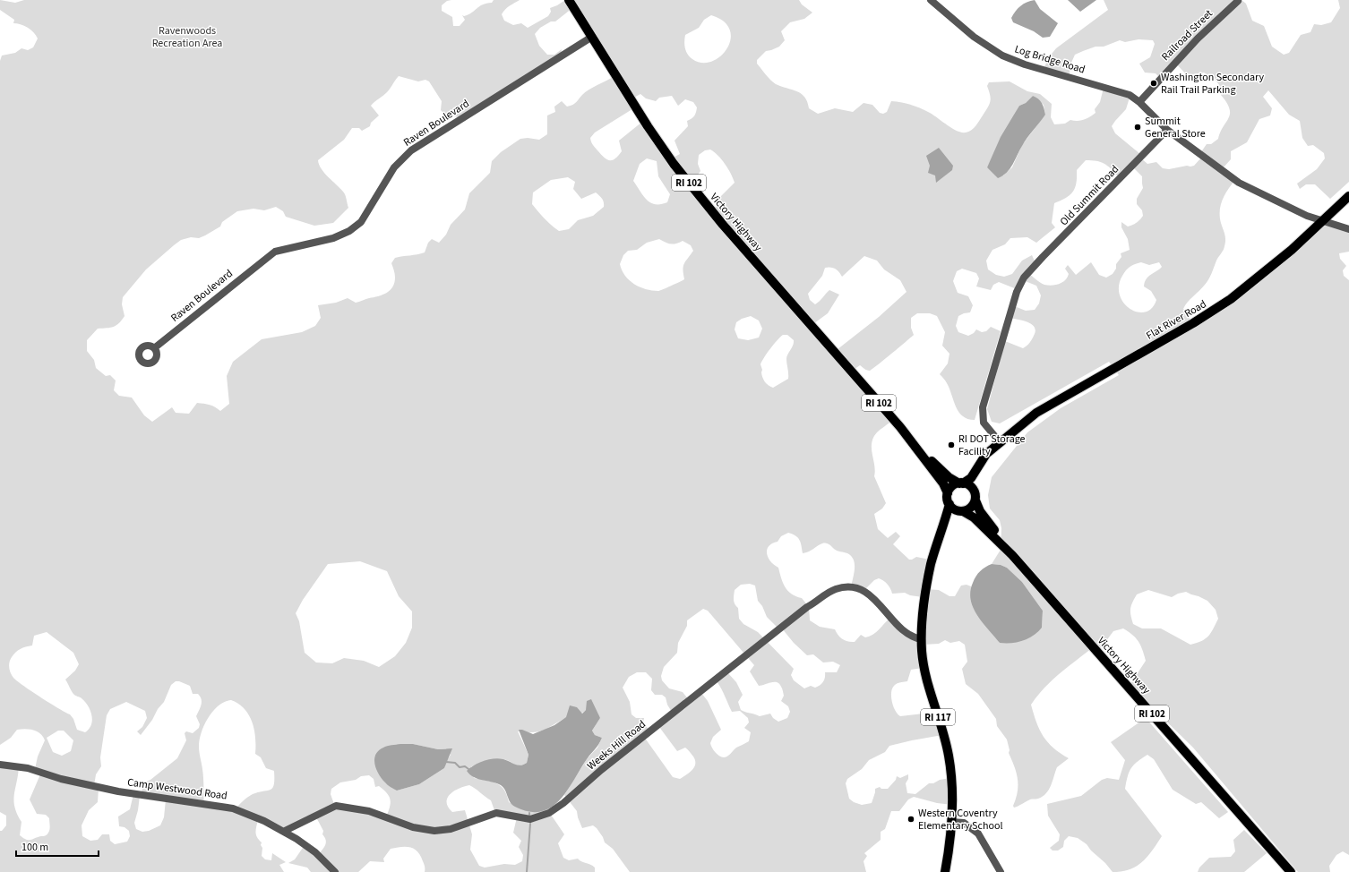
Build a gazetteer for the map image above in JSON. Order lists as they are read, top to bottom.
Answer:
{
  "streets": {
    "main road": [
      "RI 102",
      "Victory Highway",
      "Flat River Road",
      "RI 117"
    ],
    "street": [
      "Railroad Street",
      "Log Bridge Road",
      "Raven Boulevard",
      "Old Summit Road",
      "Weeks Hill Road",
      "Camp Westwood Road"
    ]
  },
  "crossings": [
    ["Railroad Street", "Log Bridge Road"],
    ["Log Bridge Road", "Old Summit Road"],
    ["Raven Boulevard", "Victory Highway"],
    ["Old Summit Road", "Flat River Road"],
    ["Victory Highway", "Flat River Road"],
    ["Victory Highway", "RI 117"],
    ["Flat River Road", "RI 117"],
    ["RI 117", "Weeks Hill Road"],
    ["Weeks Hill Road", "Camp Westwood Road"]
  ],
  "parks": ["Ravenwoods Recreation Area"],
  "places": [
    "Washington Secondary Rail Trail Parking",
    "Summit General Store",
    "RI DOT Storage Facility",
    "Western Coventry Elementary School"
  ],
  "scale_bar": "100 m"
}
